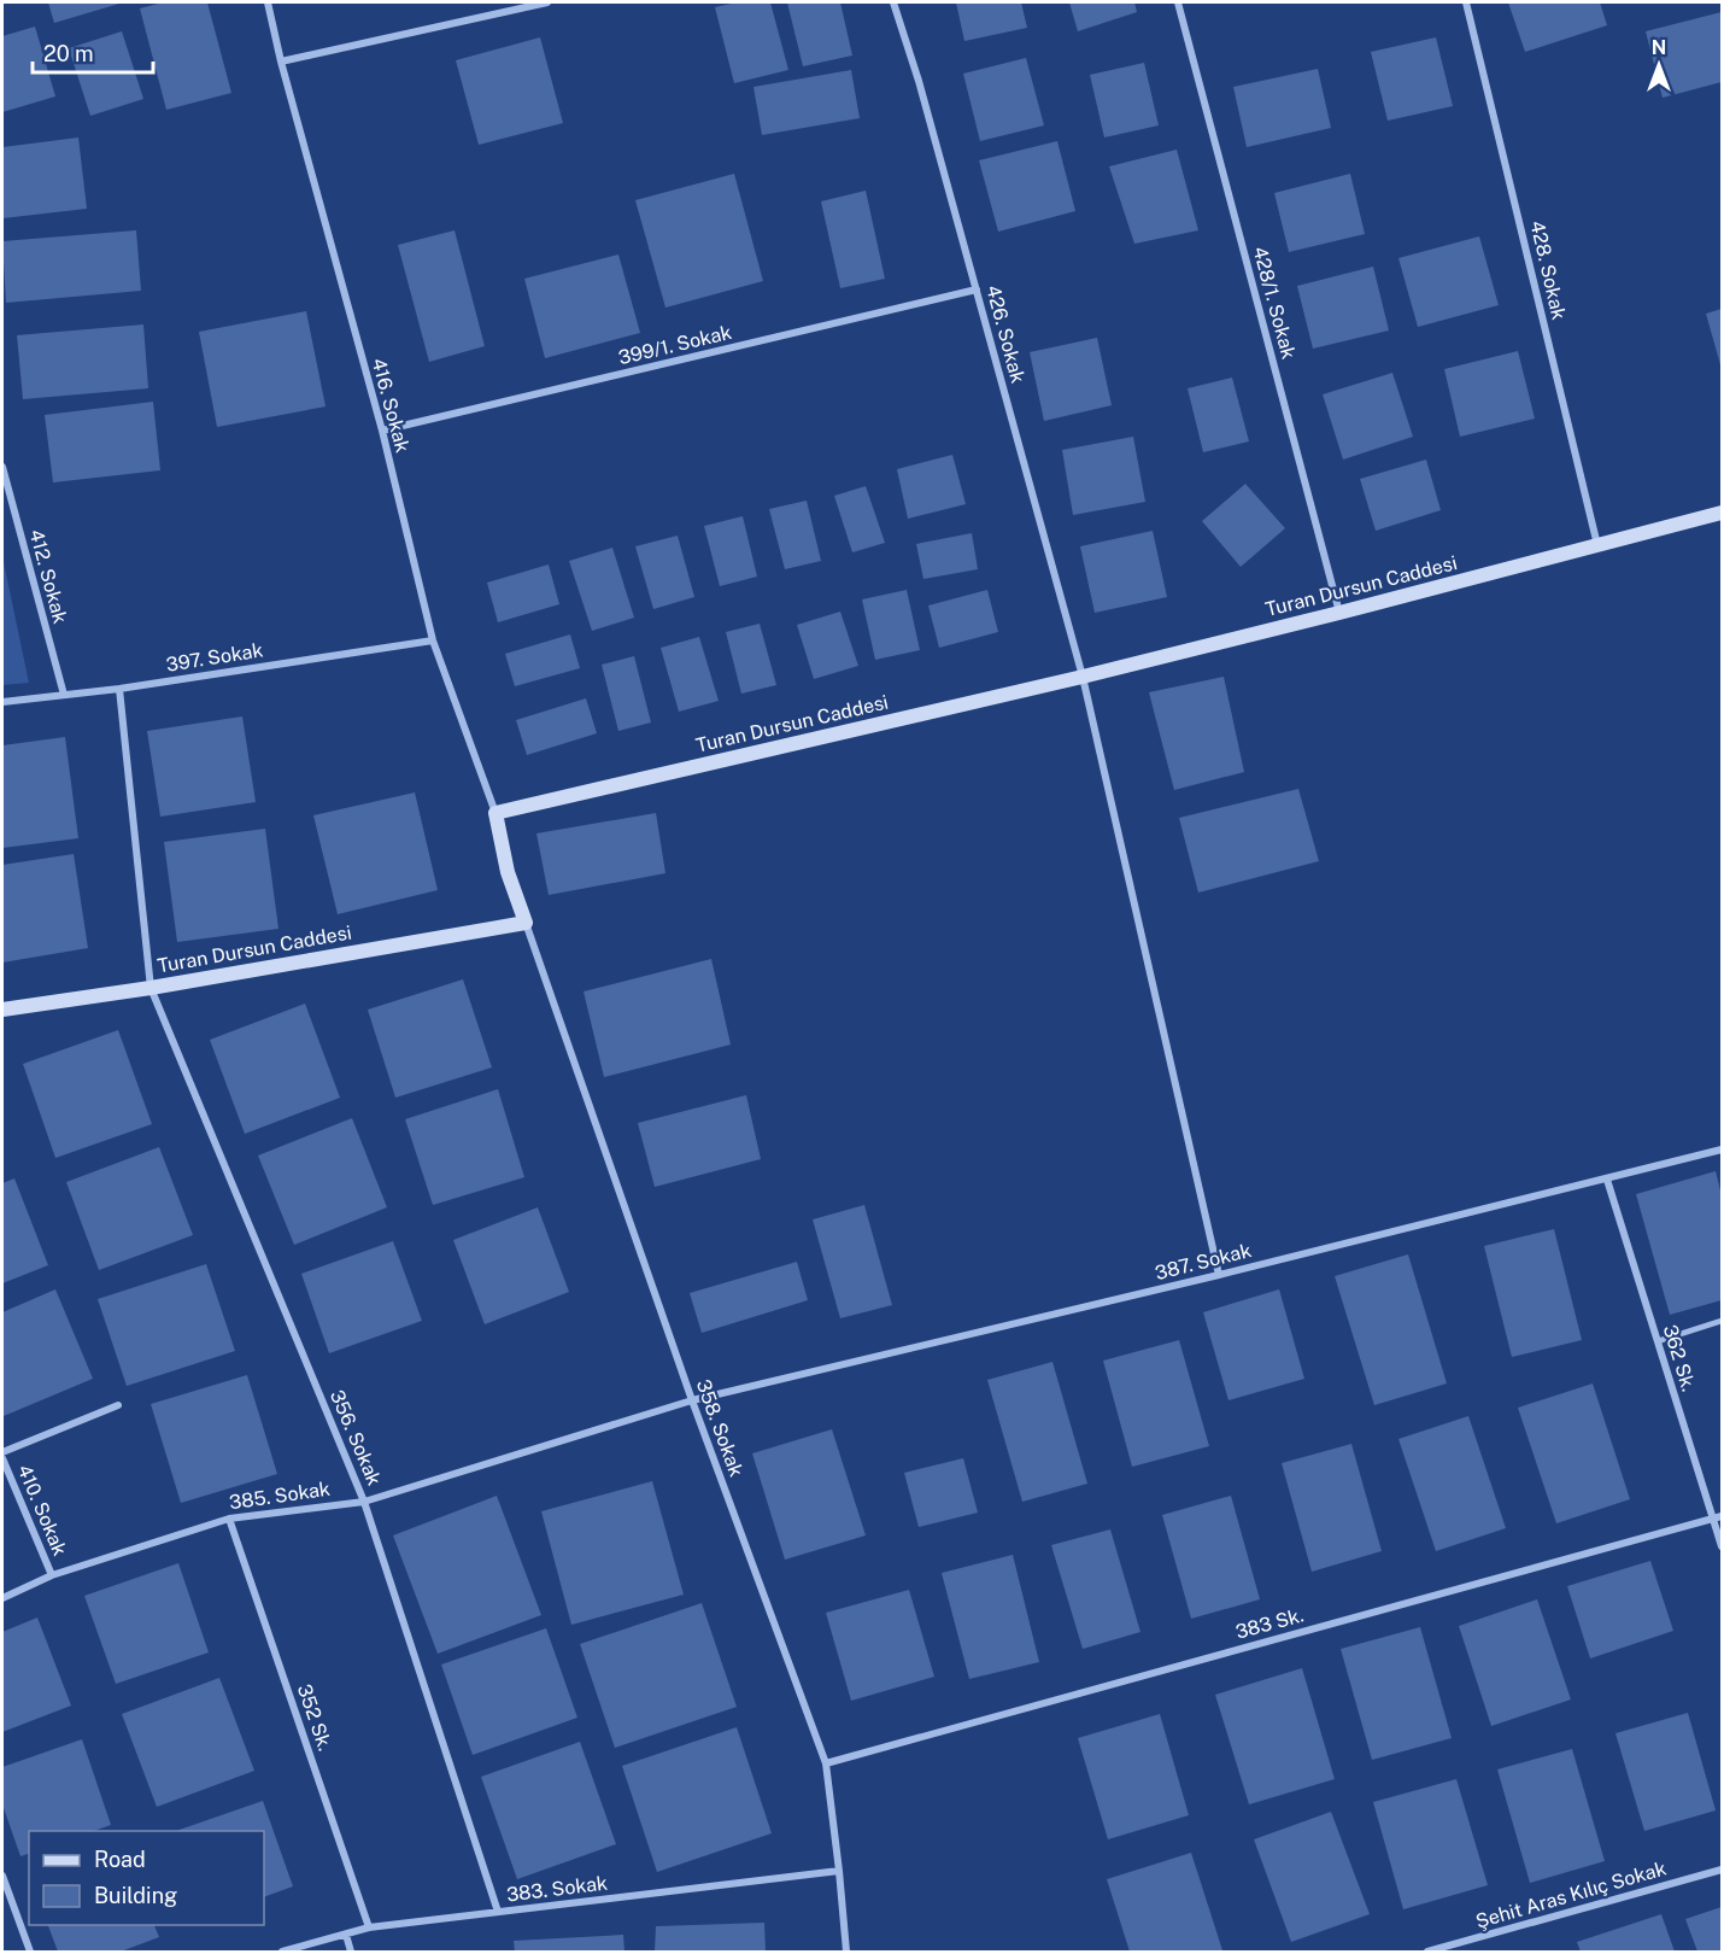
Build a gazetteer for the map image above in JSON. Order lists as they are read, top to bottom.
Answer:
{
  "streets": {
    "street": [
      "428. Sokak",
      "428/1. Sokak",
      "426. Sokak",
      "399/1. Sokak",
      "416. Sokak",
      "412. Sokak",
      "Turan Dursun Caddesi",
      "397. Sokak",
      "387. Sokak",
      "362 Sk.",
      "358. Sokak",
      "356. Sokak",
      "385. Sokak",
      "410. Sokak",
      "383 Sk.",
      "352 Sk.",
      "383. Sokak",
      "Şehit Aras Kılıç Sokak"
    ]
  },
  "crossings": [
    ["428. Sokak", "Turan Dursun Caddesi"],
    ["428/1. Sokak", "Turan Dursun Caddesi"],
    ["426. Sokak", "399/1. Sokak"],
    ["426. Sokak", "Turan Dursun Caddesi"],
    ["426. Sokak", "387. Sokak"],
    ["399/1. Sokak", "416. Sokak"],
    ["416. Sokak", "Turan Dursun Caddesi"],
    ["416. Sokak", "397. Sokak"],
    ["412. Sokak", "397. Sokak"],
    ["Turan Dursun Caddesi", "358. Sokak"],
    ["Turan Dursun Caddesi", "356. Sokak"],
    ["397. Sokak", "356. Sokak"],
    ["387. Sokak", "362 Sk."],
    ["387. Sokak", "358. Sokak"],
    ["387. Sokak", "385. Sokak"],
    ["362 Sk.", "383 Sk."],
    ["358. Sokak", "385. Sokak"],
    ["358. Sokak", "383 Sk."],
    ["358. Sokak", "383. Sokak"],
    ["356. Sokak", "385. Sokak"],
    ["356. Sokak", "383. Sokak"],
    ["385. Sokak", "410. Sokak"],
    ["385. Sokak", "352 Sk."],
    ["352 Sk.", "383. Sokak"]
  ],
  "legend": ["Road", "Building"],
  "scale_bar": "20 m",
  "north": "top"
}
